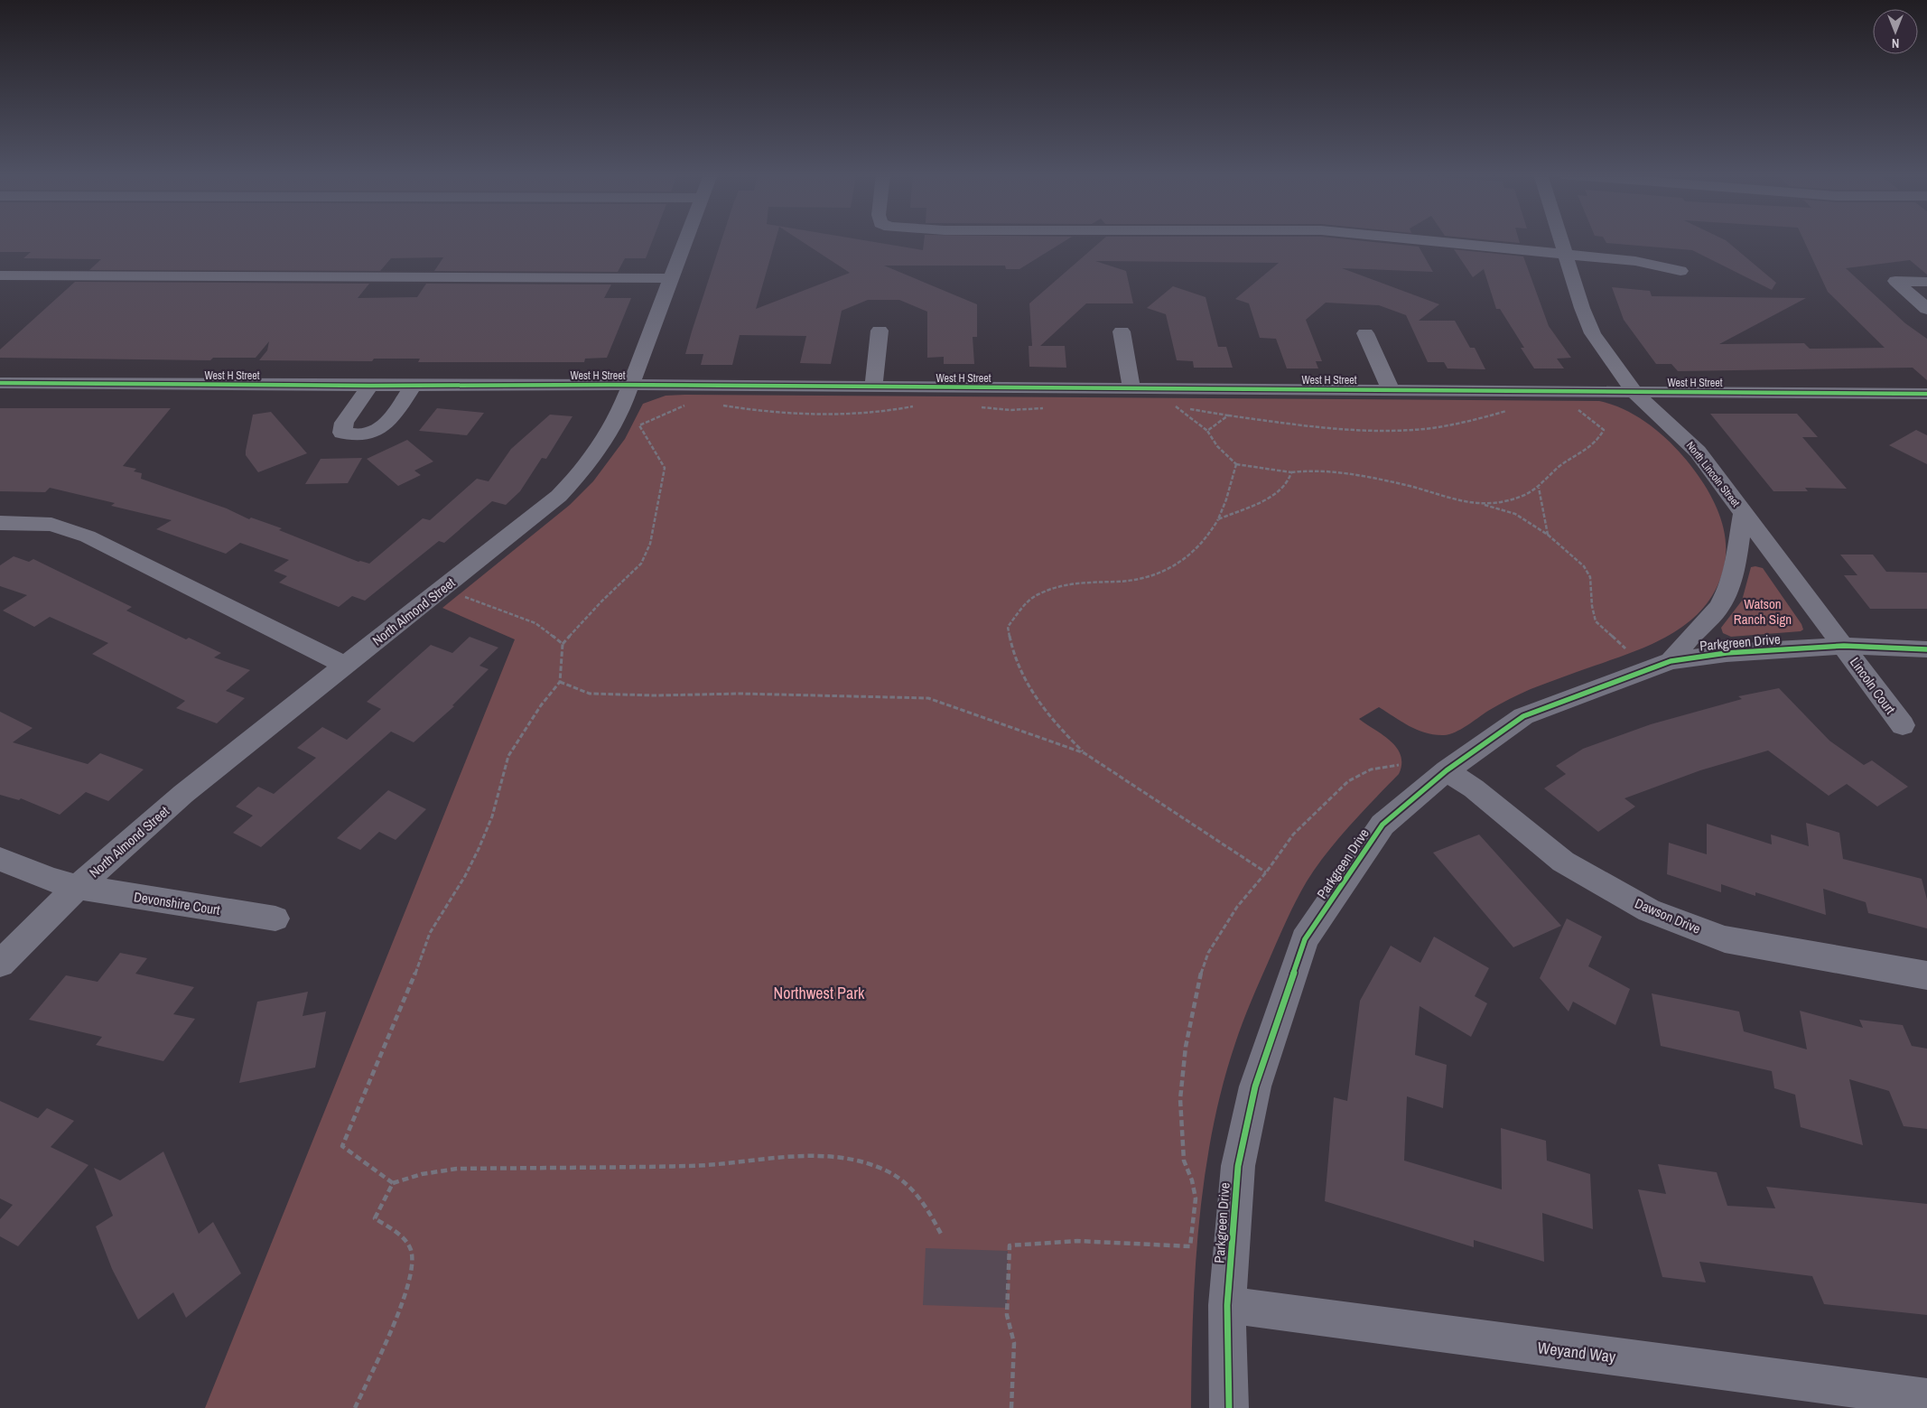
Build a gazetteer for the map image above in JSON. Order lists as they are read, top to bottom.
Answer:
{
  "streets": {
    "street": [
      "West H Street",
      "North Lincoln Street",
      "North Almond Street",
      "Parkgreen Drive",
      "Lincoln Court",
      "Devonshire Court",
      "Dawson Drive",
      "Weyand Way"
    ]
  },
  "crossings": [
    ["West H Street", "North Lincoln Street"],
    ["West H Street", "North Almond Street"],
    ["North Lincoln Street", "Parkgreen Drive"],
    ["North Lincoln Street", "Lincoln Court"],
    ["North Almond Street", "Devonshire Court"],
    ["Parkgreen Drive", "Lincoln Court"],
    ["Parkgreen Drive", "Dawson Drive"],
    ["Parkgreen Drive", "Weyand Way"]
  ],
  "parks": ["Watson Ranch Sign", "Northwest Park"],
  "north": "bottom"
}
